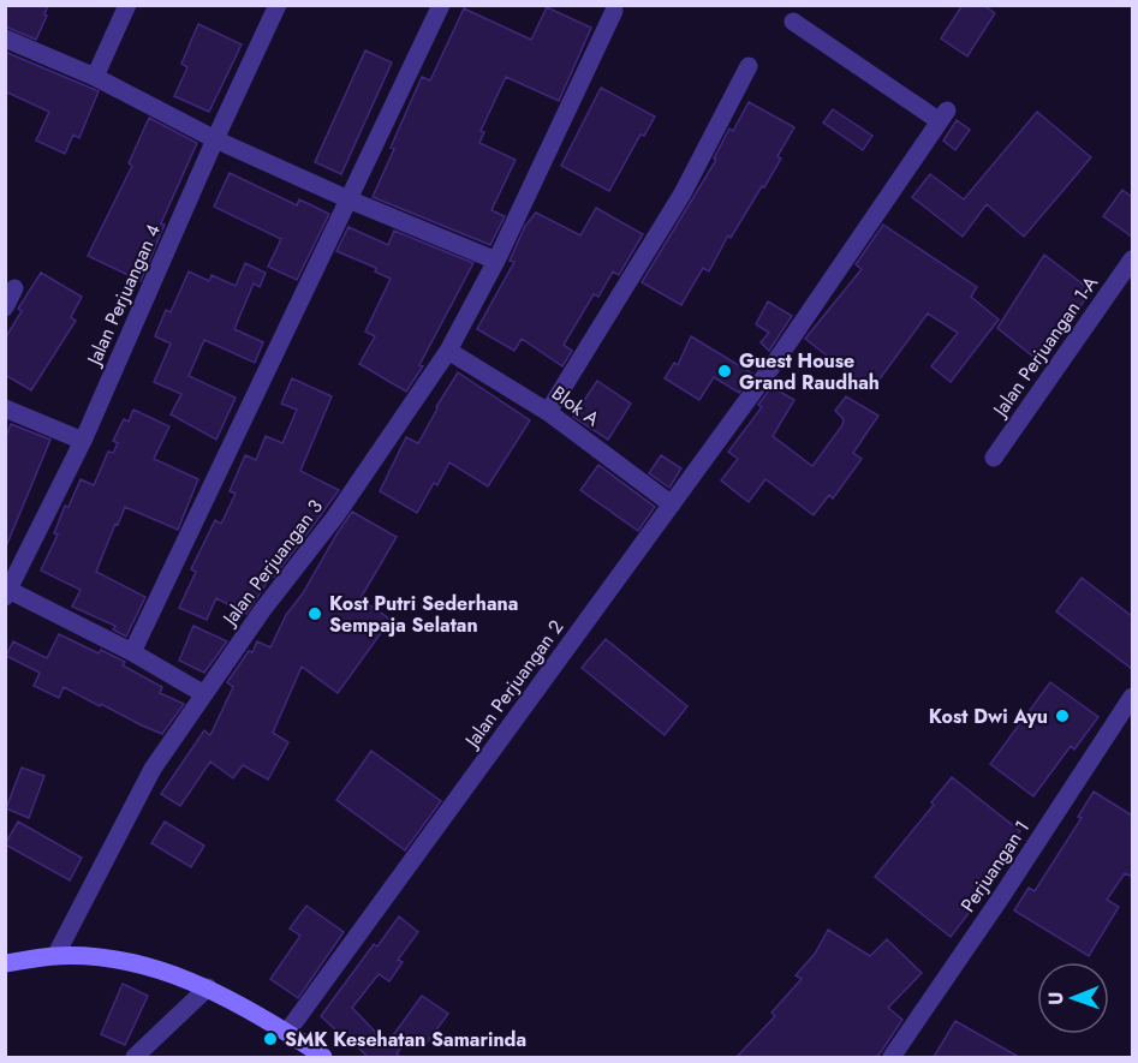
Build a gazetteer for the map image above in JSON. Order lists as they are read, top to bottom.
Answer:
{
  "streets": {
    "street": [
      "Jalan Perjuangan 4",
      "Jalan Perjuangan 1-A",
      "Blok A",
      "Jalan Perjuangan 3",
      "Jalan Perjuangan 2",
      "Perjuangan 1"
    ]
  },
  "crossings": [
    ["Blok A", "Jalan Perjuangan 3"],
    ["Blok A", "Jalan Perjuangan 2"]
  ],
  "places": [
    "Guest House Grand Raudhah",
    "Kost Putri Sederhana Sempaja Selatan",
    "Kost Dwi Ayu",
    "SMK Kesehatan Samarinda"
  ],
  "north": "left"
}
